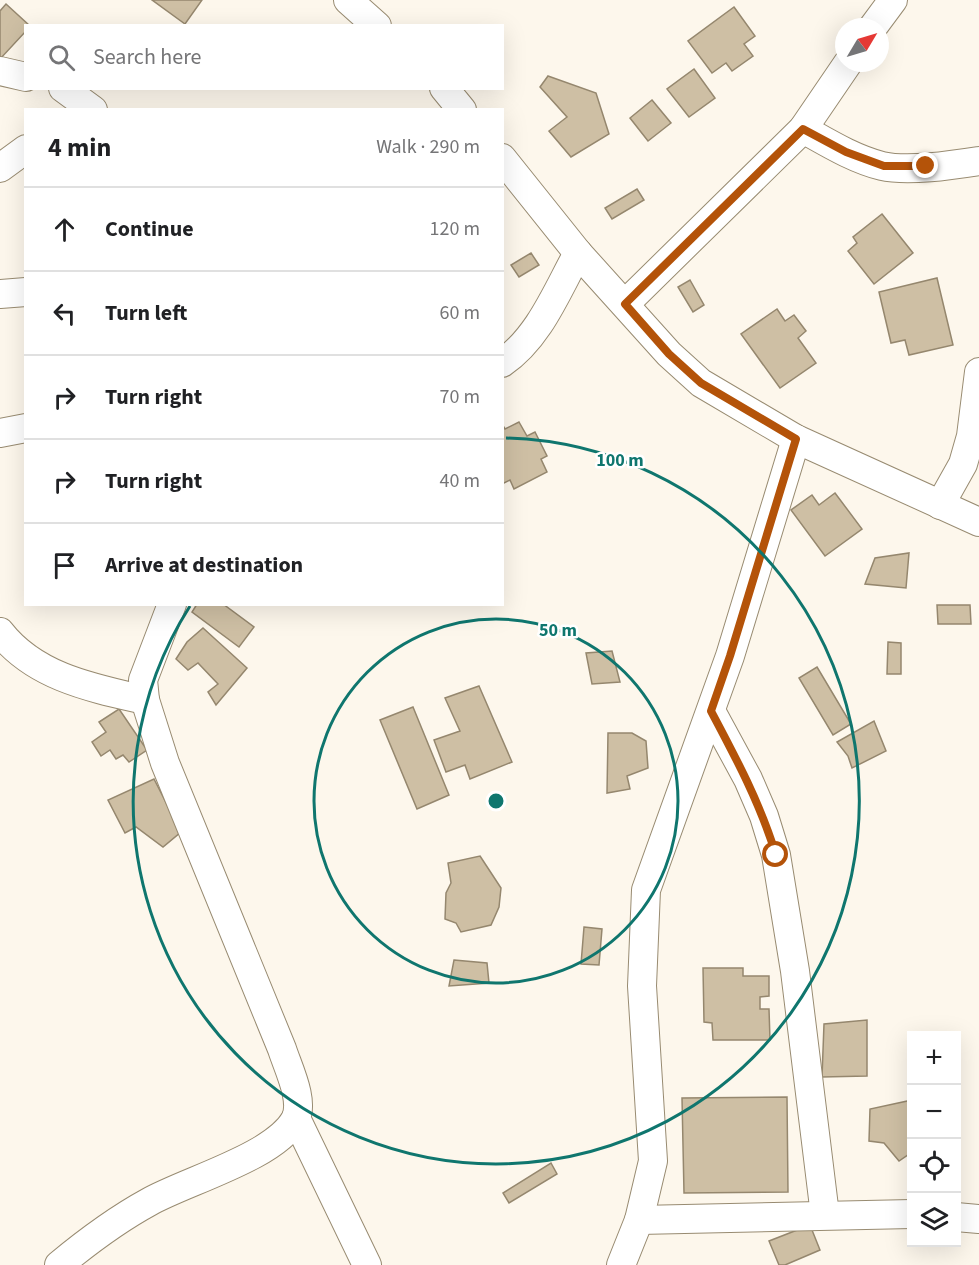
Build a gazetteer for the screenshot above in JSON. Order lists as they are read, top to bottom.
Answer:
{
  "north": "top right",
  "page": {
    "search": "Search here",
    "heading": ["4 min", "Walk · 290 m"],
    "list": [
      ["Continue", "120 m"],
      ["Turn left", "60 m"],
      ["Turn right", "70 m"],
      ["Turn right", "40 m"],
      "Arrive at destination"
    ],
    "map_buttons": ["+", "−"]
  },
  "rings": ["100 m", "50 m"]
}
